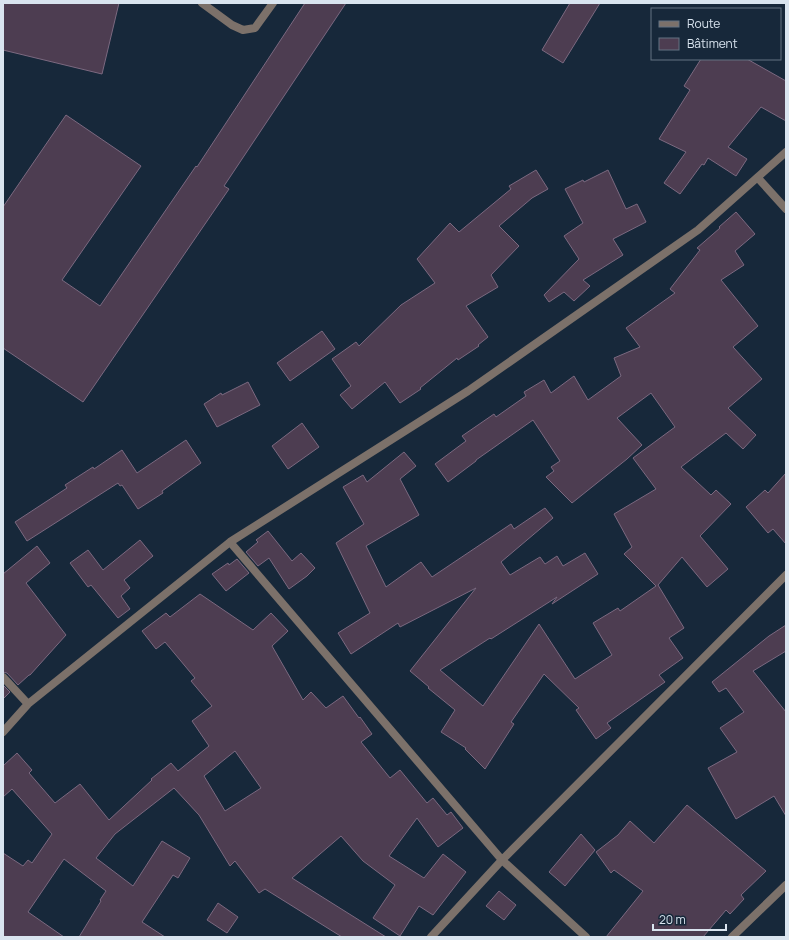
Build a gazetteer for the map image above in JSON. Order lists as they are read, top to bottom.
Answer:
{
  "legend": ["Route", "Bâtiment"],
  "scale_bar": "20 m"
}
